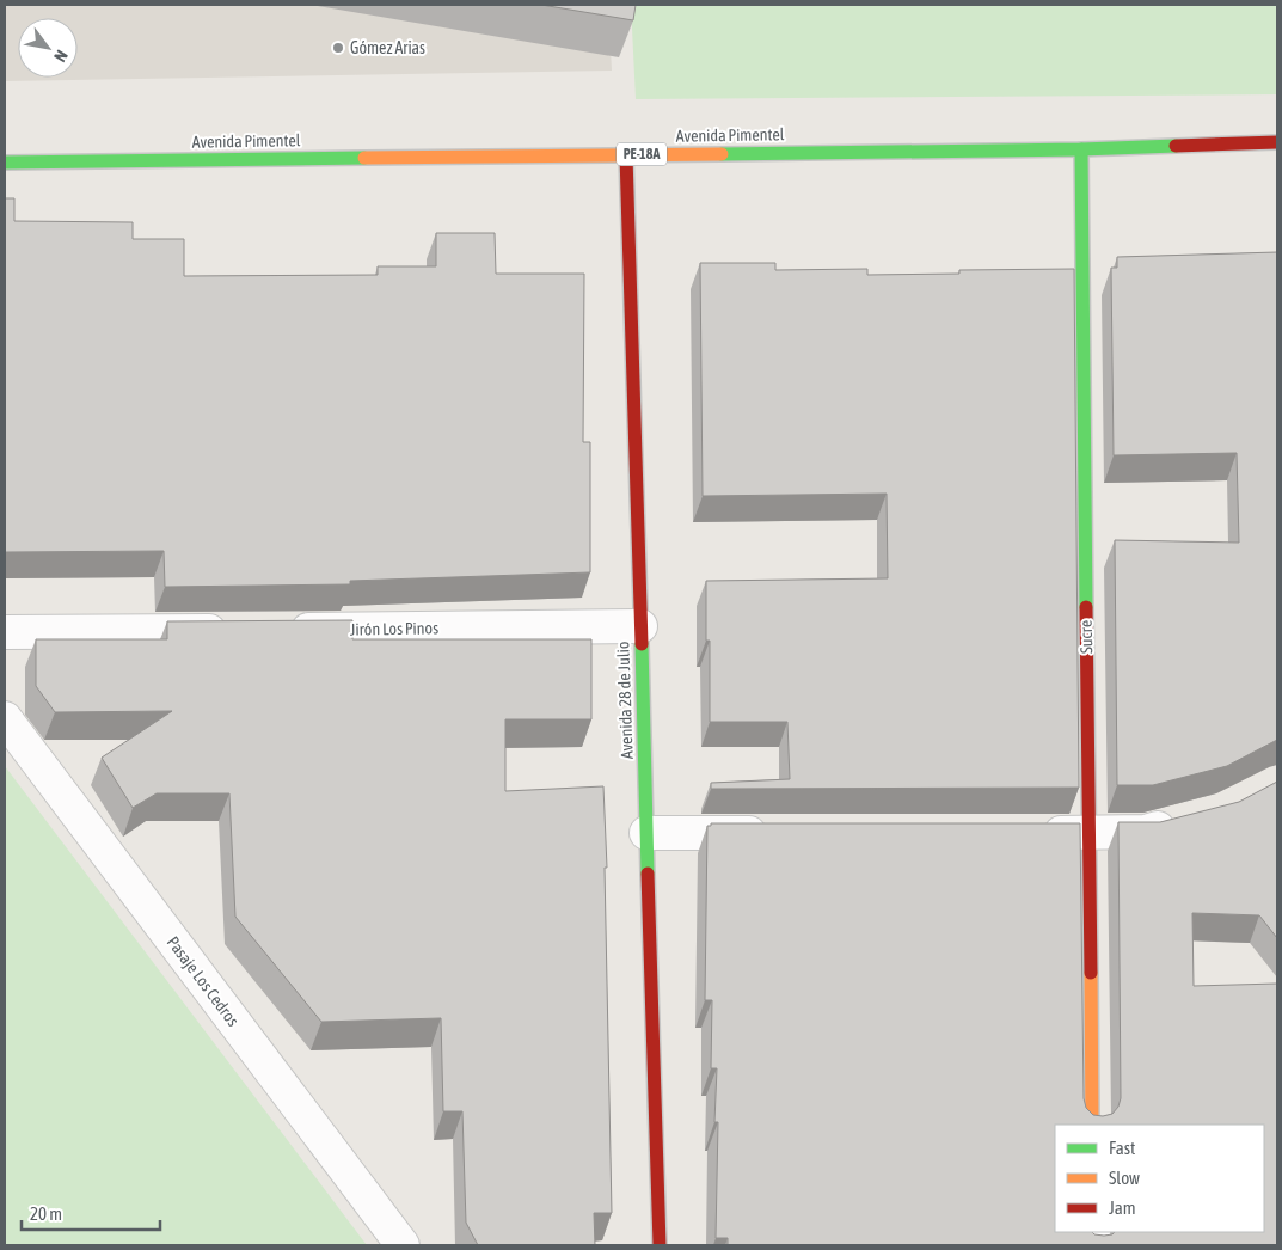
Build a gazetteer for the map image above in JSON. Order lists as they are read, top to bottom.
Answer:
{
  "streets": {
    "main road": [
      "Avenida Pimentel",
      "PE-18A",
      "Sucre",
      "Avenida 28 de Julio"
    ],
    "street": ["Jirón Los Pinos", "Pasaje Los Cedros"]
  },
  "crossings": [
    ["Avenida Pimentel", "Sucre"],
    ["Avenida Pimentel", "Avenida 28 de Julio"],
    ["Jirón Los Pinos", "Avenida 28 de Julio"]
  ],
  "places": ["Gómez Arias"],
  "legend": ["Fast", "Slow", "Jam"],
  "scale_bar": "20 m",
  "north": "bottom right"
}
